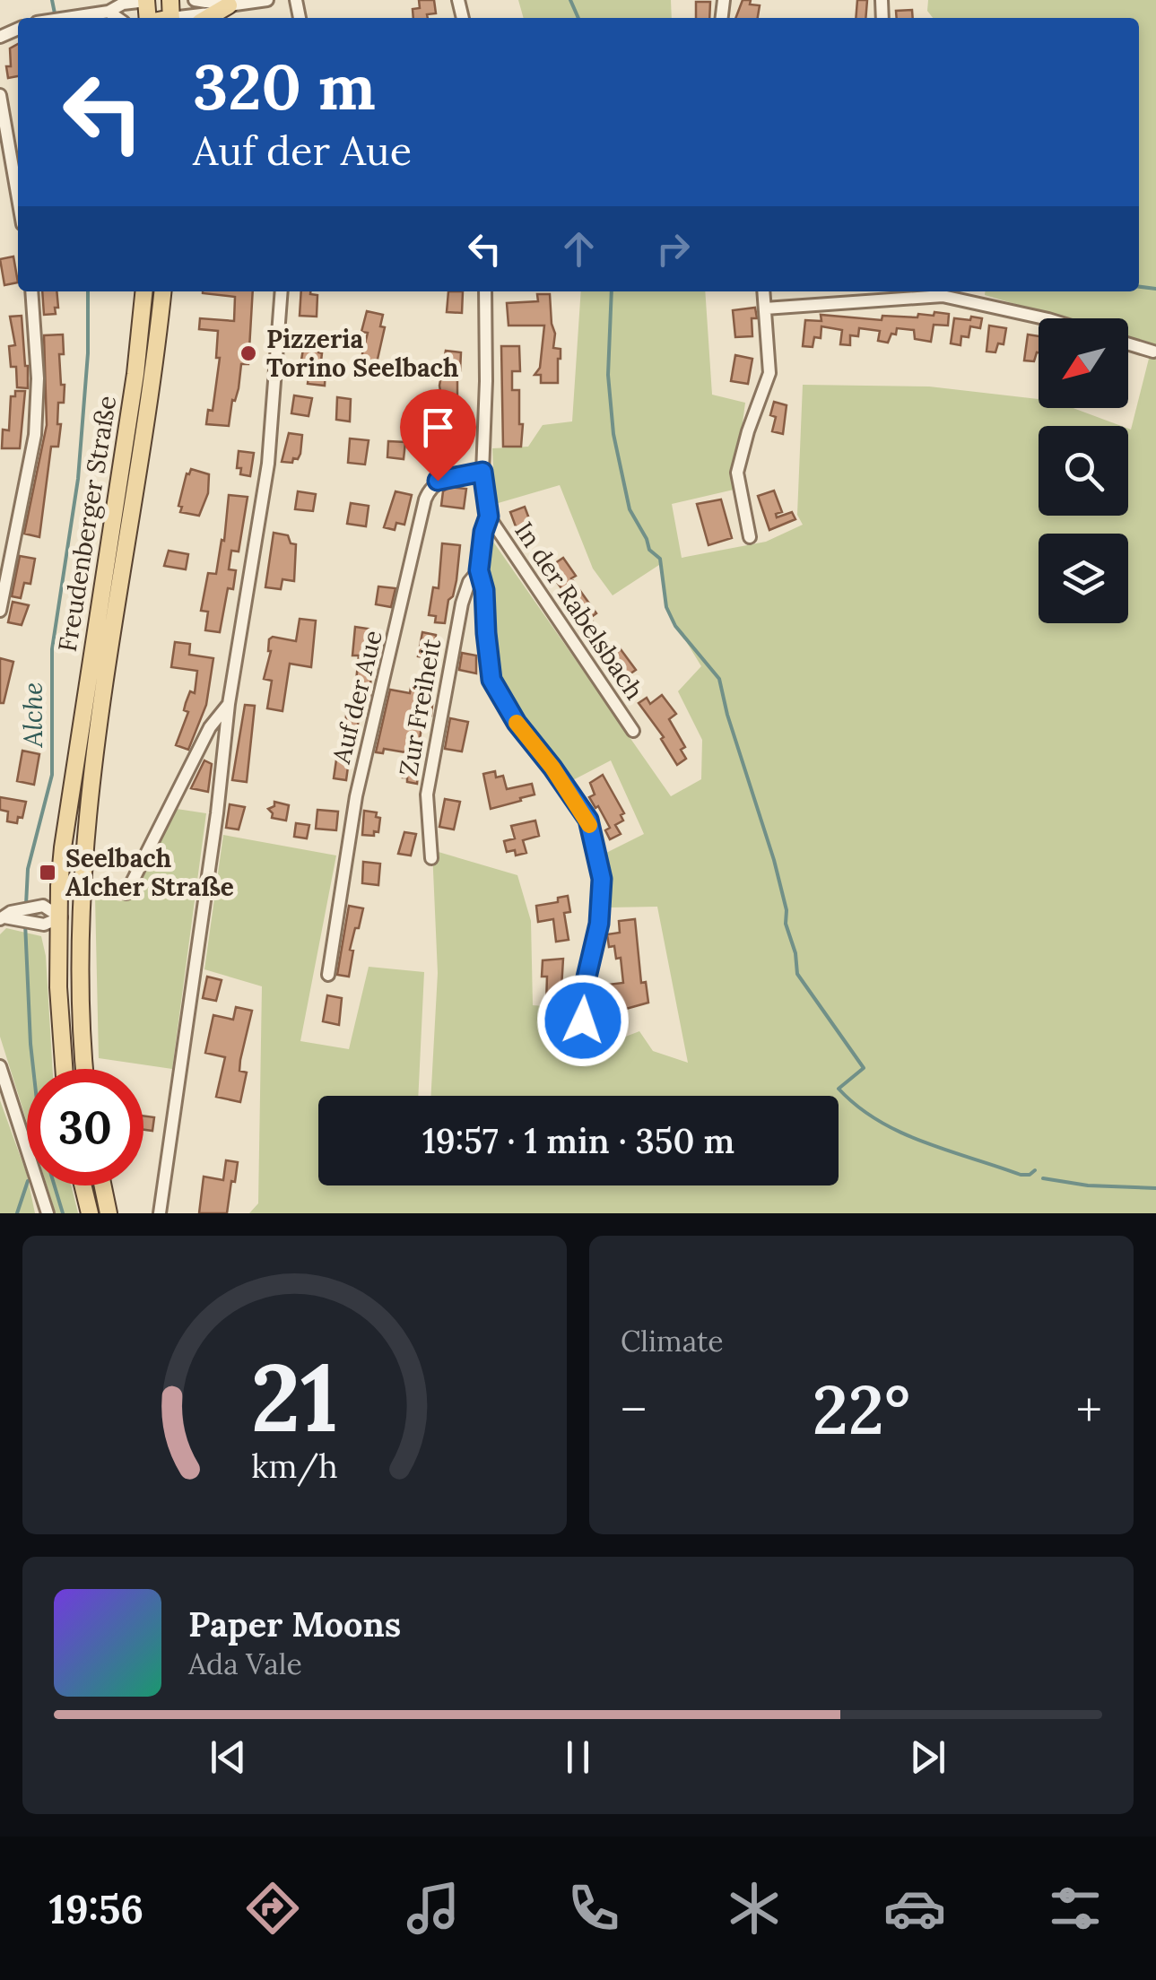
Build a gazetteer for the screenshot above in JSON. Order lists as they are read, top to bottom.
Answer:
{
  "streets": {
    "main road": ["Freudenberger Straße"],
    "street": ["In der Rabelsbach", "Auf der Aue", "Zur Freiheit"]
  },
  "water": ["Alche"],
  "places": {
    "other": ["Pizzeria Torino Seelbach"],
    "transit": ["Seelbach Alcher Straße"]
  },
  "north": "bottom left",
  "page": {
    "turn": ["320 m", "Auf der Aue"],
    "limit": "30",
    "trip": "19:57 · 1 min · 350 m",
    "tile": "Climate",
    "heat": ["−", "22°", "+"],
    "song": ["Paper Moons", "Ada Vale"],
    "tabs": "19:56",
    "gauge": ["21", "km/h"]
  }
}
